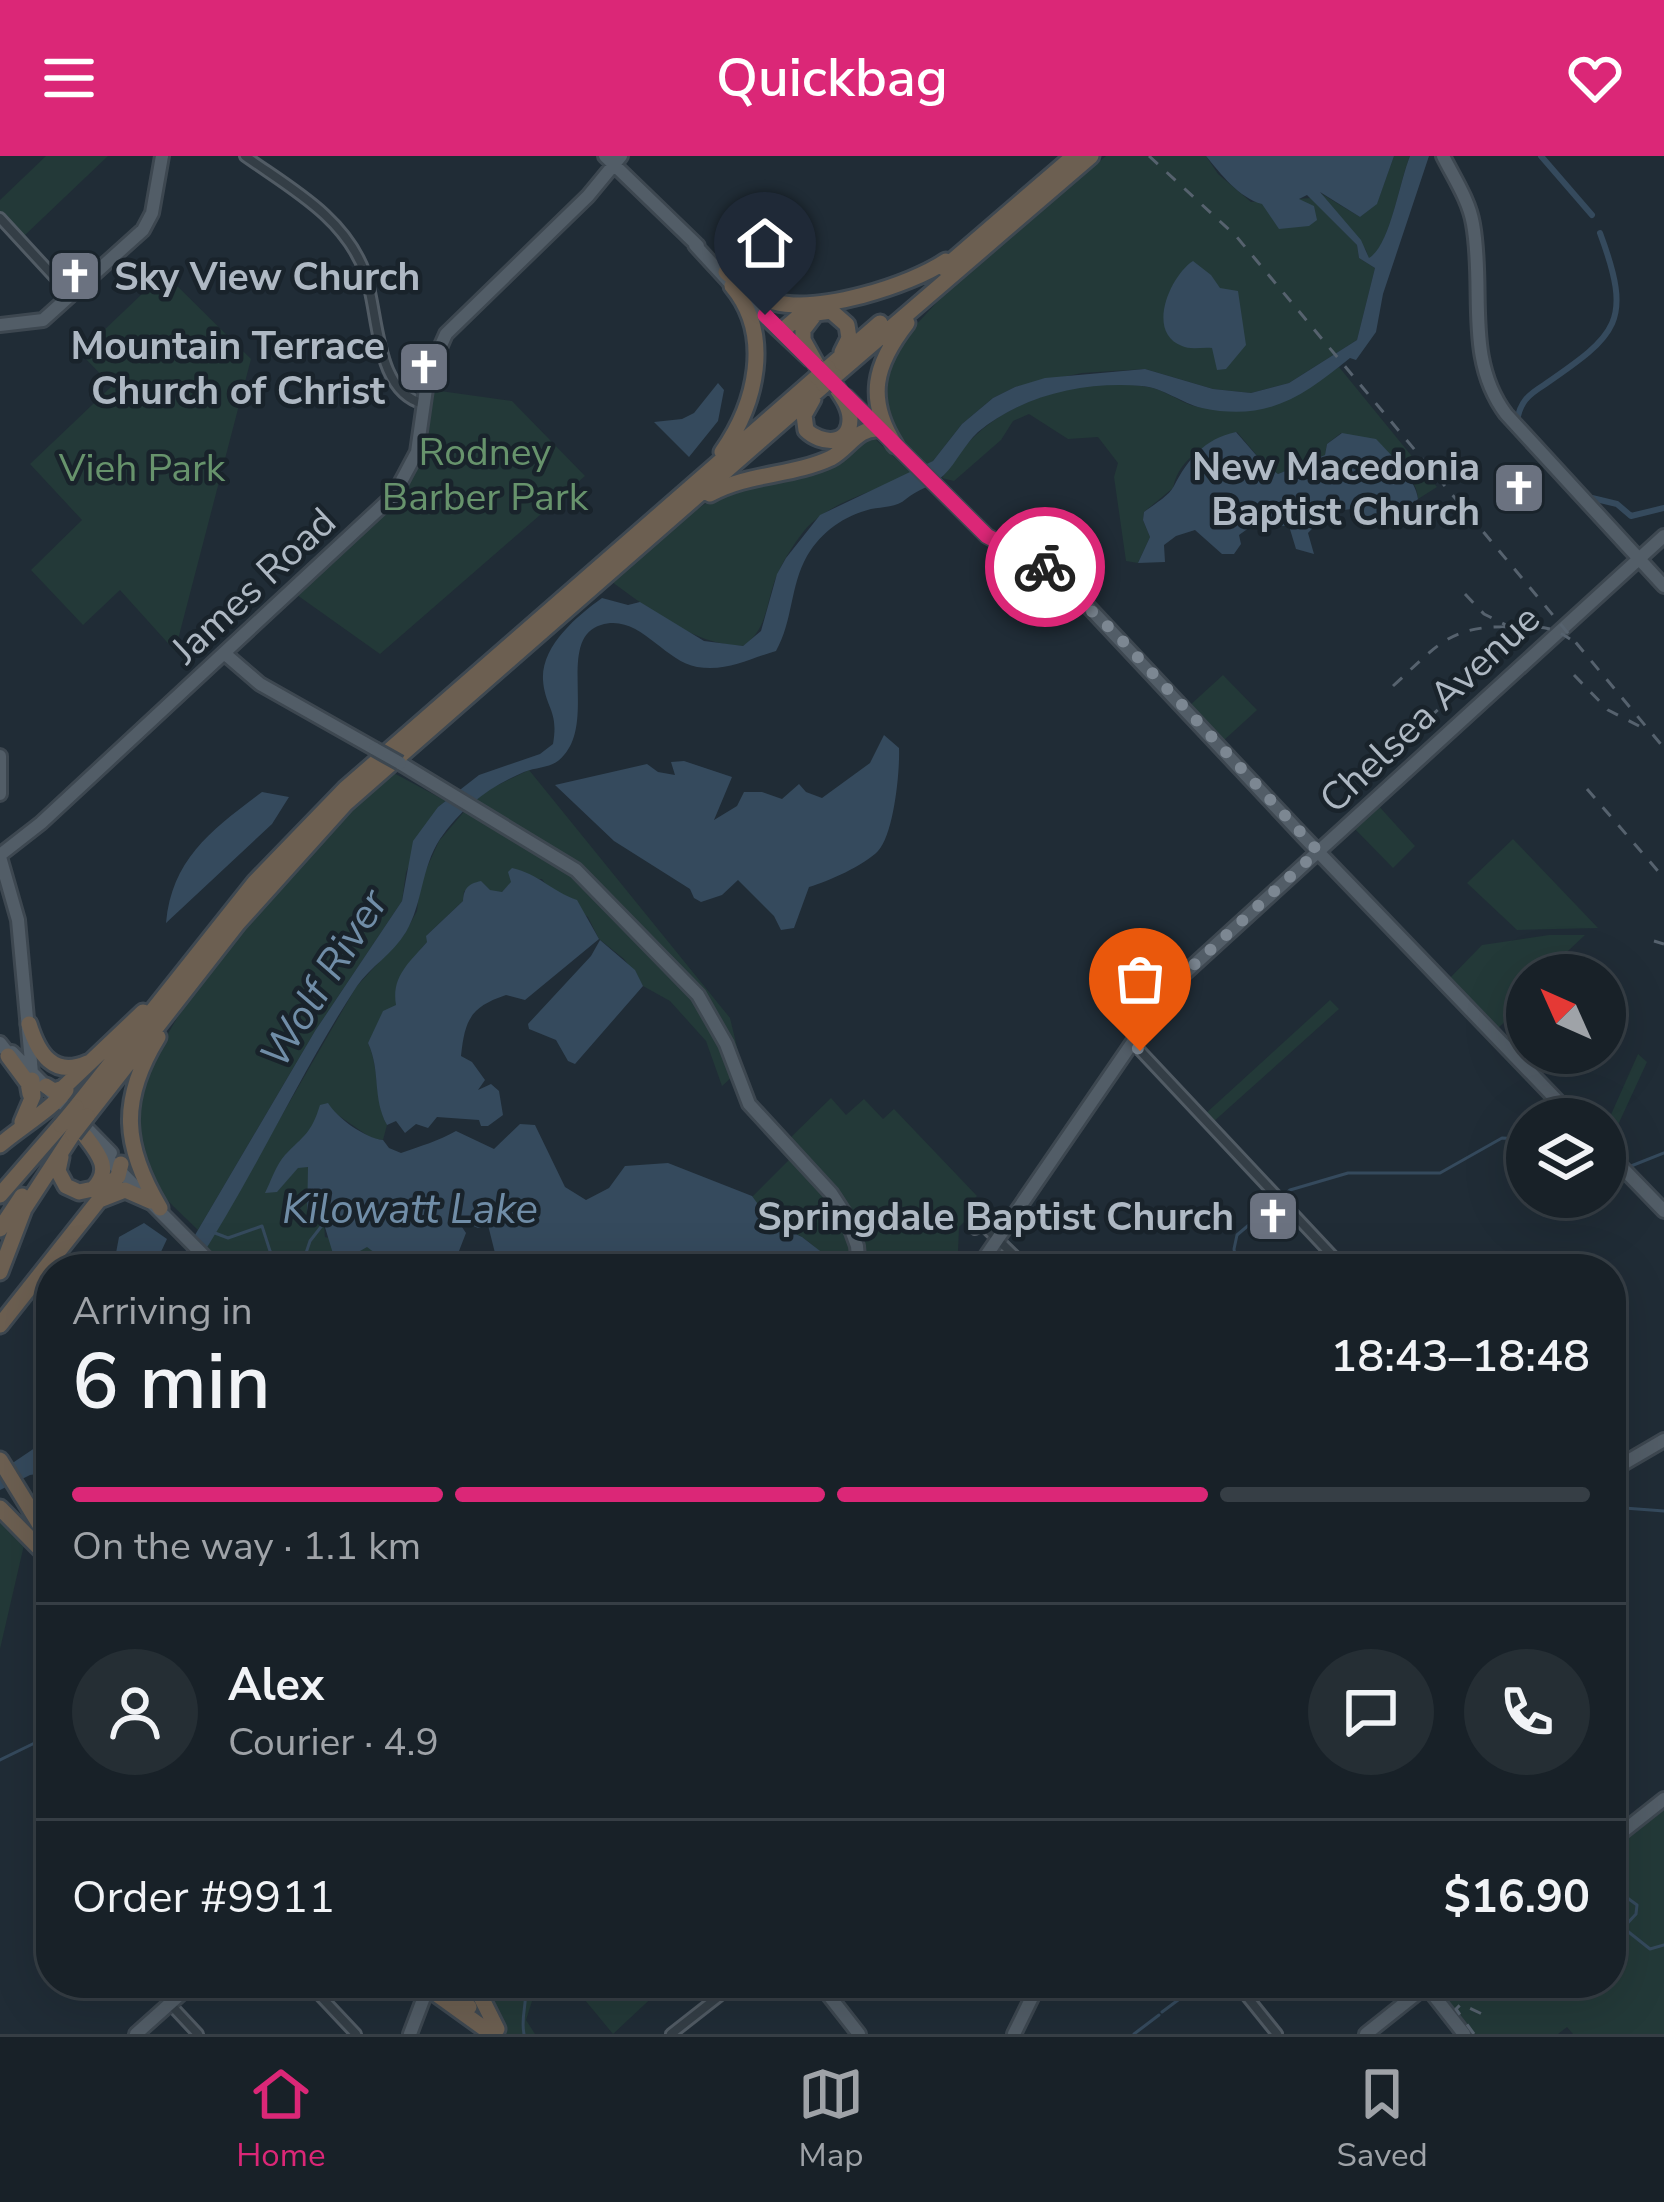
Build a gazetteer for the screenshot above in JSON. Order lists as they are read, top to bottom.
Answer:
{
  "streets": {
    "main road": ["James Road", "Chelsea Avenue"]
  },
  "water": ["Wolf River", "Kilowatt Lake"],
  "parks": ["Rodney Barber Park", "Vieh Park"],
  "places": {
    "church": [
      "Sky View Church",
      "Mountain Terrace Church of Christ",
      "New Macedonia Baptist Church",
      "Springdale Baptist Church"
    ]
  },
  "north": "top left",
  "page": {
    "header": "Quickbag",
    "heading": ["6 min", "Arriving in", "18:43–18:48"],
    "panel": [
      "Alex",
      "Courier · 4.9",
      "Order #9911",
      "$16.90"
    ],
    "bar": "On the way · 1.1 km",
    "tabs": ["Home", "Map", "Saved"]
  }
}
